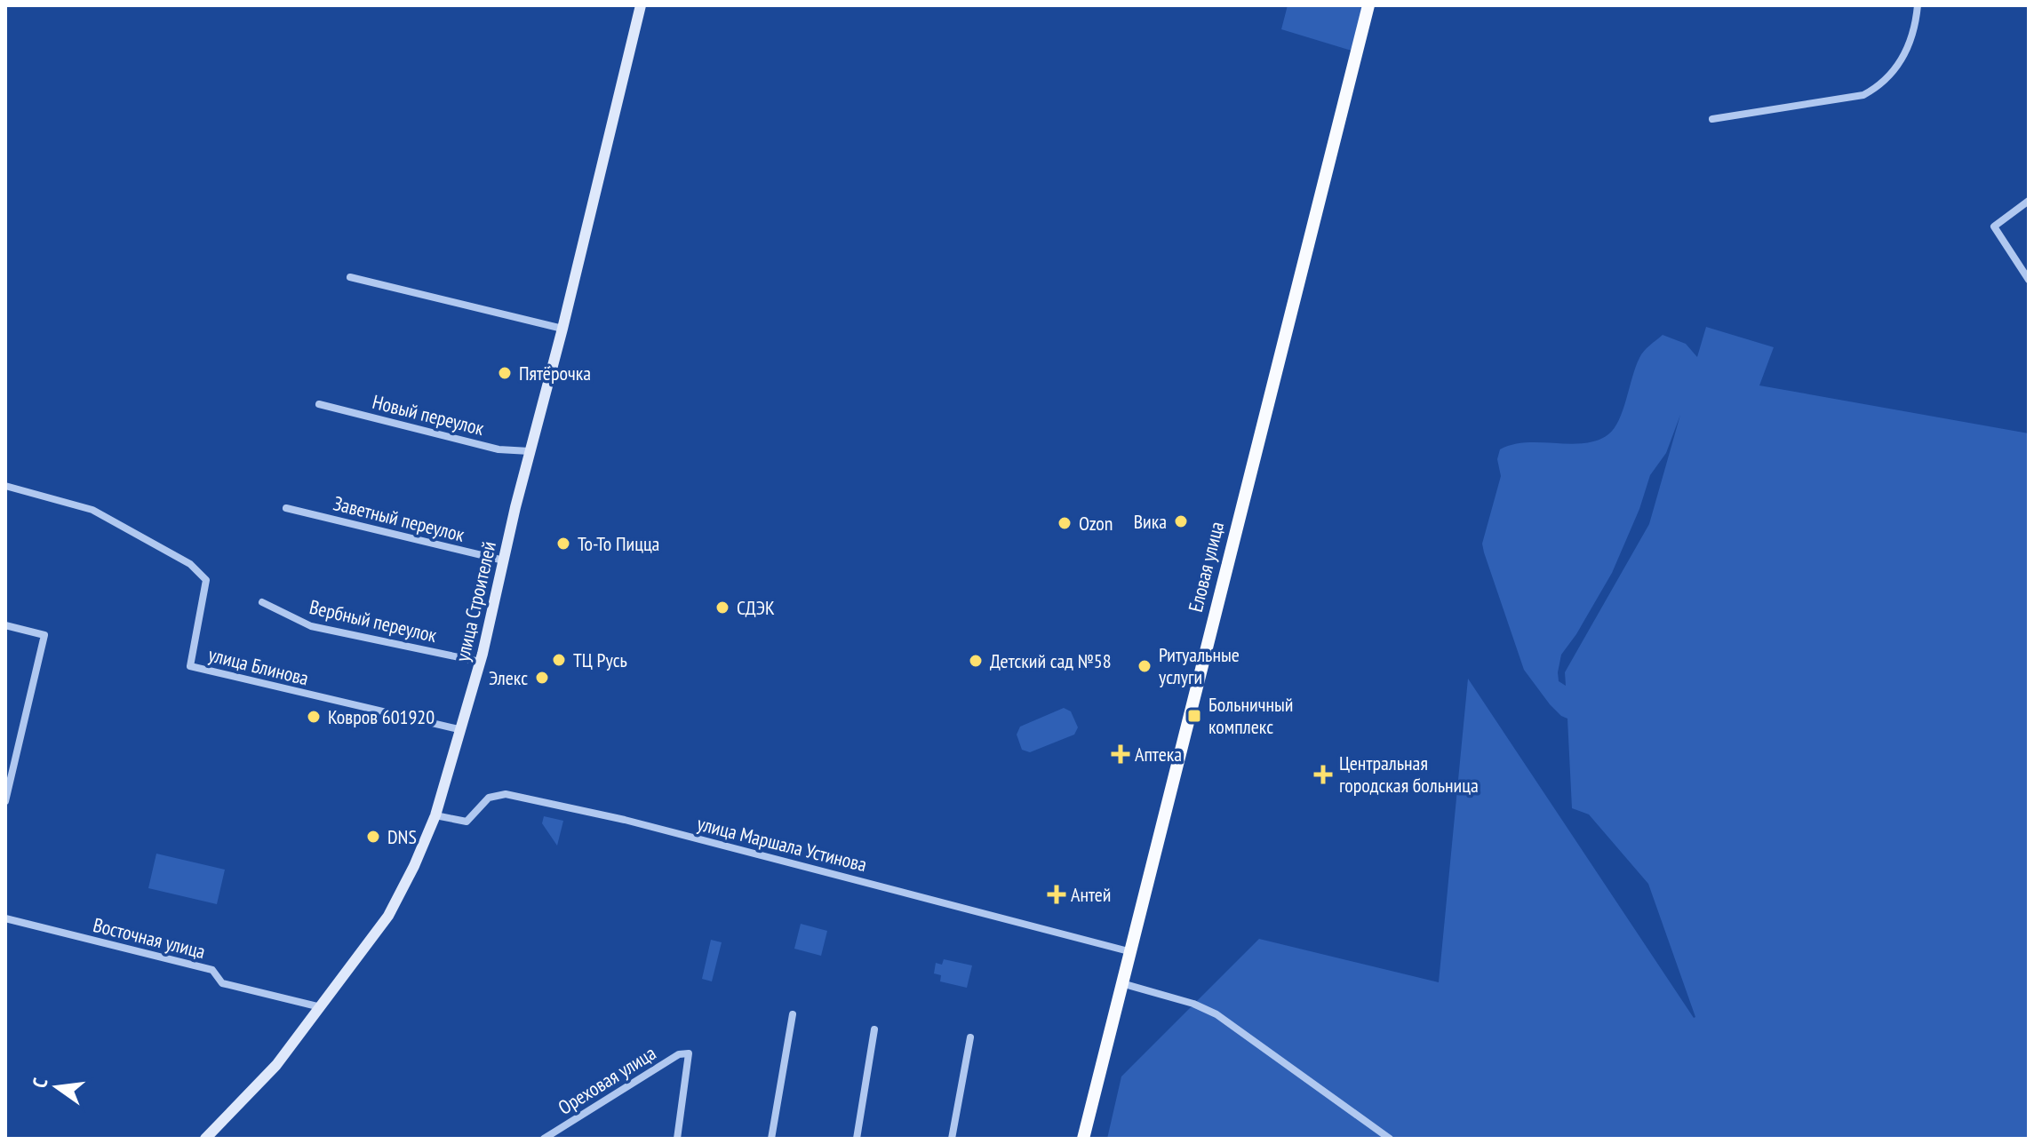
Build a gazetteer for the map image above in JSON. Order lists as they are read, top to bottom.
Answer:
{
  "streets": {
    "main road": ["Еловая улица", "улица Строителей"],
    "street": [
      "Новый переулок",
      "Заветный переулок",
      "Вербный переулок",
      "улица Блинова",
      "улица Маршала Устинова",
      "Восточная улица",
      "Ореховая улица"
    ]
  },
  "crossings": [
    ["Новый переулок", "улица Строителей"],
    ["Заветный переулок", "улица Строителей"],
    ["Еловая улица", "улица Маршала Устинова"],
    ["улица Строителей", "Вербный переулок"],
    ["улица Строителей", "улица Блинова"],
    ["улица Строителей", "улица Маршала Устинова"],
    ["улица Строителей", "Восточная улица"]
  ],
  "places": {
    "other": [
      "Пятёрочка",
      "Вика",
      "Ozon",
      "То-То Пицца",
      "СДЭК",
      "ТЦ Русь",
      "Детский сад №58",
      "Ритуальные услуги",
      "Элекс",
      "Ковров 601920",
      "DNS"
    ],
    "transit": ["Больничный комплекс"],
    "health": ["Аптека", "Центральная городская больница", "Антей"]
  },
  "north": "left"
}
